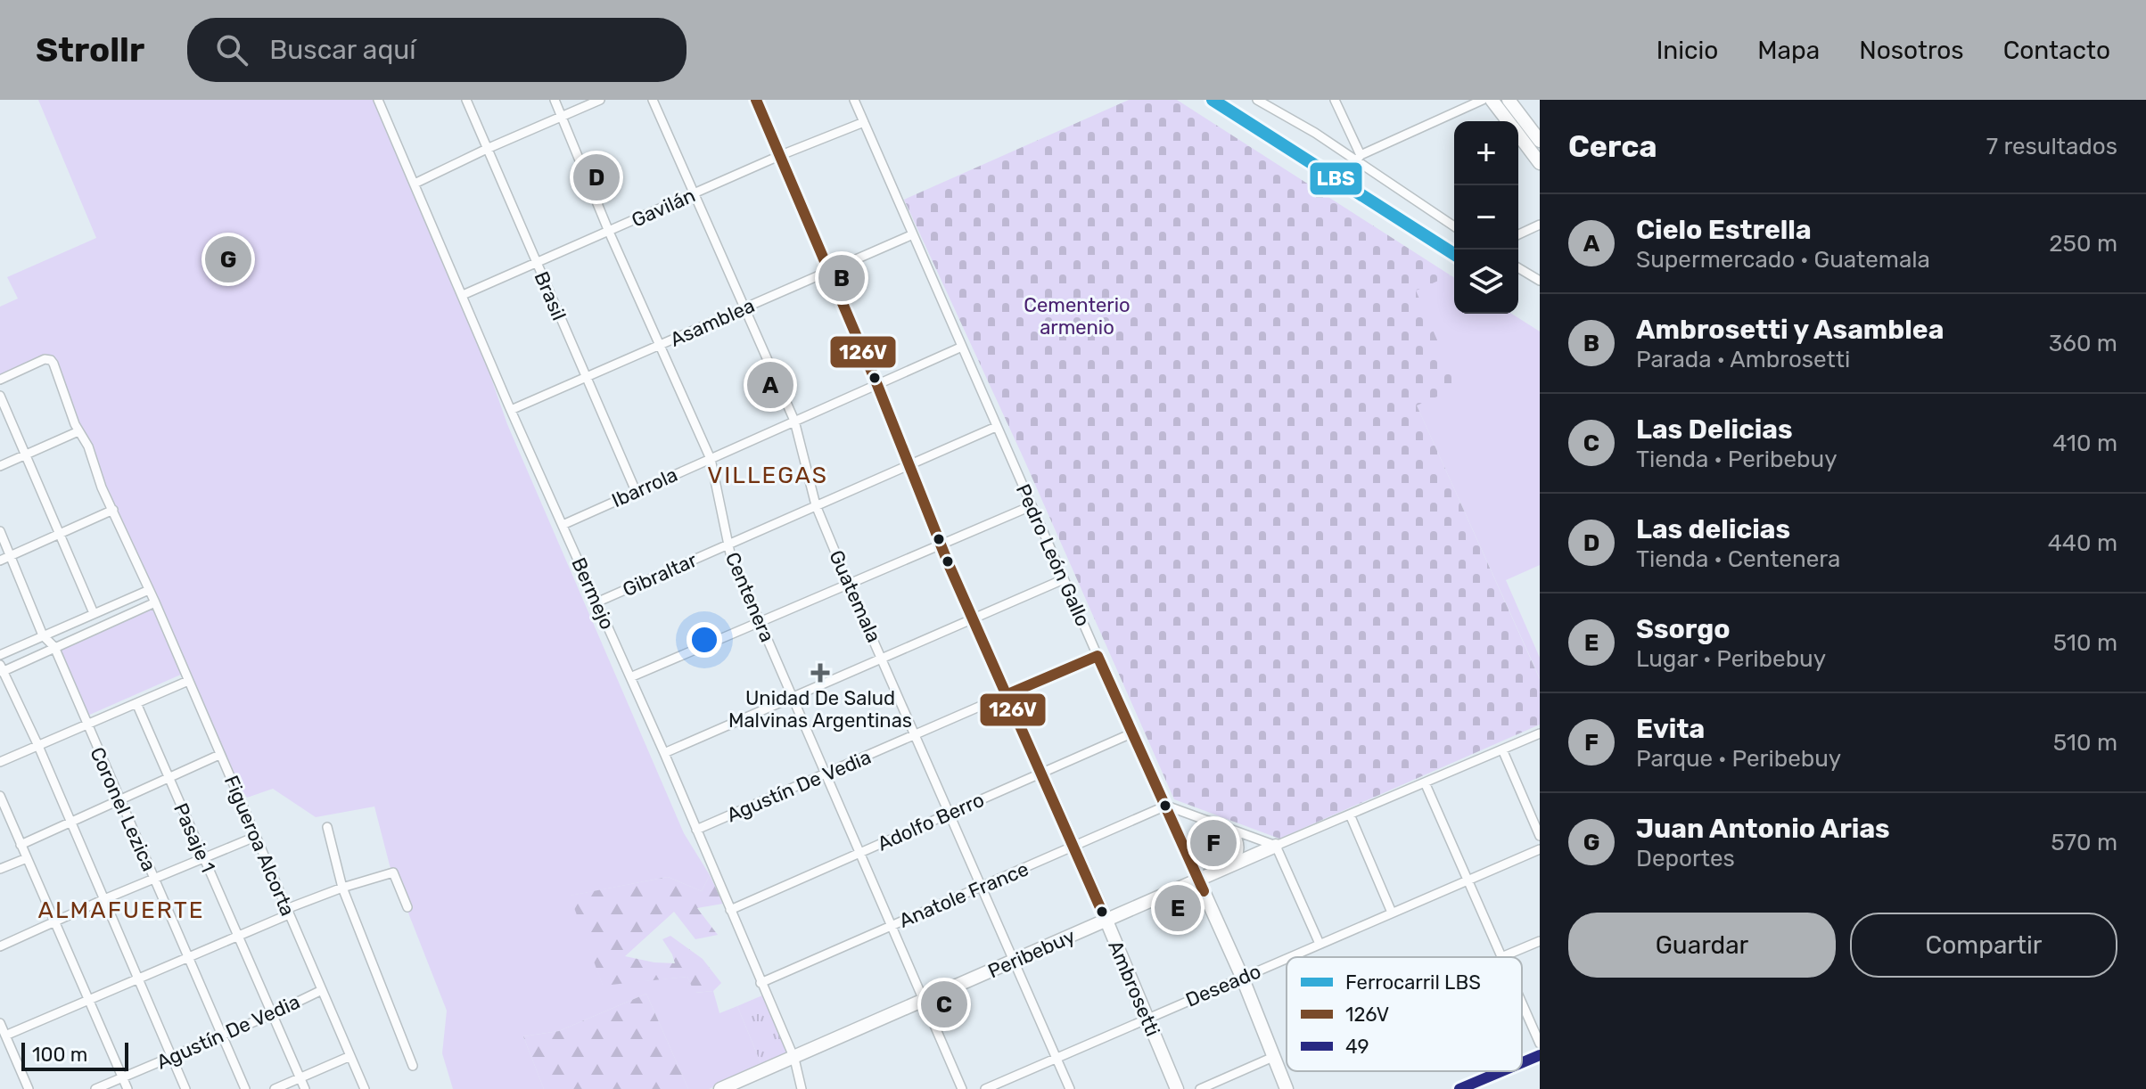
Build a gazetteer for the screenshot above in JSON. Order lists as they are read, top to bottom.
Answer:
{
  "streets": {
    "street": [
      "Gavilán",
      "Brasil",
      "Asamblea",
      "Ibarrola",
      "Pedro León Gallo",
      "Gibraltar",
      "Bermejo",
      "Guatemala",
      "Centenera",
      "Agustín De Vedia",
      "Coronel Lezica",
      "Adolfo Berro",
      "Pasaje 1",
      "Figueroa Alcorta",
      "Anatole France",
      "Peribebuy",
      "Deseado",
      "Ambrosetti"
    ]
  },
  "crossings": [
    ["Gavilán", "Brasil"],
    ["Gavilán", "Pedro León Gallo"],
    ["Gavilán", "Bermejo"],
    ["Gavilán", "Guatemala"],
    ["Gavilán", "Centenera"],
    ["Gavilán", "Ambrosetti"],
    ["Brasil", "Asamblea"],
    ["Brasil", "Ibarrola"],
    ["Asamblea", "Pedro León Gallo"],
    ["Asamblea", "Bermejo"],
    ["Asamblea", "Guatemala"],
    ["Asamblea", "Centenera"],
    ["Asamblea", "Ambrosetti"],
    ["Ibarrola", "Pedro León Gallo"],
    ["Ibarrola", "Bermejo"],
    ["Ibarrola", "Guatemala"],
    ["Ibarrola", "Centenera"],
    ["Ibarrola", "Ambrosetti"],
    ["Pedro León Gallo", "Gibraltar"],
    ["Pedro León Gallo", "Agustín De Vedia"],
    ["Pedro León Gallo", "Adolfo Berro"],
    ["Pedro León Gallo", "Anatole France"],
    ["Pedro León Gallo", "Peribebuy"],
    ["Pedro León Gallo", "Deseado"],
    ["Gibraltar", "Bermejo"],
    ["Gibraltar", "Guatemala"],
    ["Gibraltar", "Centenera"],
    ["Gibraltar", "Ambrosetti"],
    ["Bermejo", "Agustín De Vedia"],
    ["Bermejo", "Adolfo Berro"],
    ["Bermejo", "Anatole France"],
    ["Bermejo", "Peribebuy"],
    ["Guatemala", "Agustín De Vedia"],
    ["Guatemala", "Adolfo Berro"],
    ["Guatemala", "Anatole France"],
    ["Guatemala", "Peribebuy"],
    ["Guatemala", "Deseado"],
    ["Centenera", "Agustín De Vedia"],
    ["Centenera", "Adolfo Berro"],
    ["Centenera", "Anatole France"],
    ["Centenera", "Peribebuy"],
    ["Agustín De Vedia", "Coronel Lezica"],
    ["Agustín De Vedia", "Pasaje 1"],
    ["Agustín De Vedia", "Figueroa Alcorta"],
    ["Agustín De Vedia", "Ambrosetti"],
    ["Adolfo Berro", "Ambrosetti"],
    ["Anatole France", "Ambrosetti"],
    ["Peribebuy", "Ambrosetti"],
    ["Deseado", "Ambrosetti"]
  ],
  "districts": ["VILLEGAS", "ALMAFUERTE"],
  "parks": ["Cementerio armenio"],
  "places": {
    "health": ["Unidad De Salud Malvinas Argentinas"]
  },
  "lines": ["rail line LBS", "transit line 126V", "transit line 49"],
  "legend": ["Ferrocarril LBS", "126V", "49"],
  "scale_bar": "100 m",
  "page": {
    "header": "Strollr",
    "search": "Buscar aquí",
    "nav": [
      "Inicio",
      "Mapa",
      "Nosotros",
      "Contacto"
    ],
    "heading": ["Cerca", "7 resultados"],
    "map_buttons": ["+", "−"],
    "pins": [
      "D",
      "G",
      "B",
      "A",
      "F",
      "E",
      "C"
    ],
    "list": [
      {
        "mark": "A",
        "name": "Cielo Estrella",
        "note": "Supermercado · Guatemala",
        "value": "250 m"
      },
      {
        "mark": "B",
        "name": "Ambrosetti y Asamblea",
        "note": "Parada · Ambrosetti",
        "value": "360 m"
      },
      {
        "mark": "C",
        "name": "Las Delicias",
        "note": "Tienda · Peribebuy",
        "value": "410 m"
      },
      {
        "mark": "D",
        "name": "Las delicias",
        "note": "Tienda · Centenera",
        "value": "440 m"
      },
      {
        "mark": "E",
        "name": "Ssorgo",
        "note": "Lugar · Peribebuy",
        "value": "510 m"
      },
      {
        "mark": "F",
        "name": "Evita",
        "note": "Parque · Peribebuy",
        "value": "510 m"
      },
      {
        "mark": "G",
        "name": "Juan Antonio Arias",
        "note": "Deportes",
        "value": "570 m"
      }
    ],
    "buttons": ["Guardar", "Compartir"],
    "scale": "100 m"
  }
}
